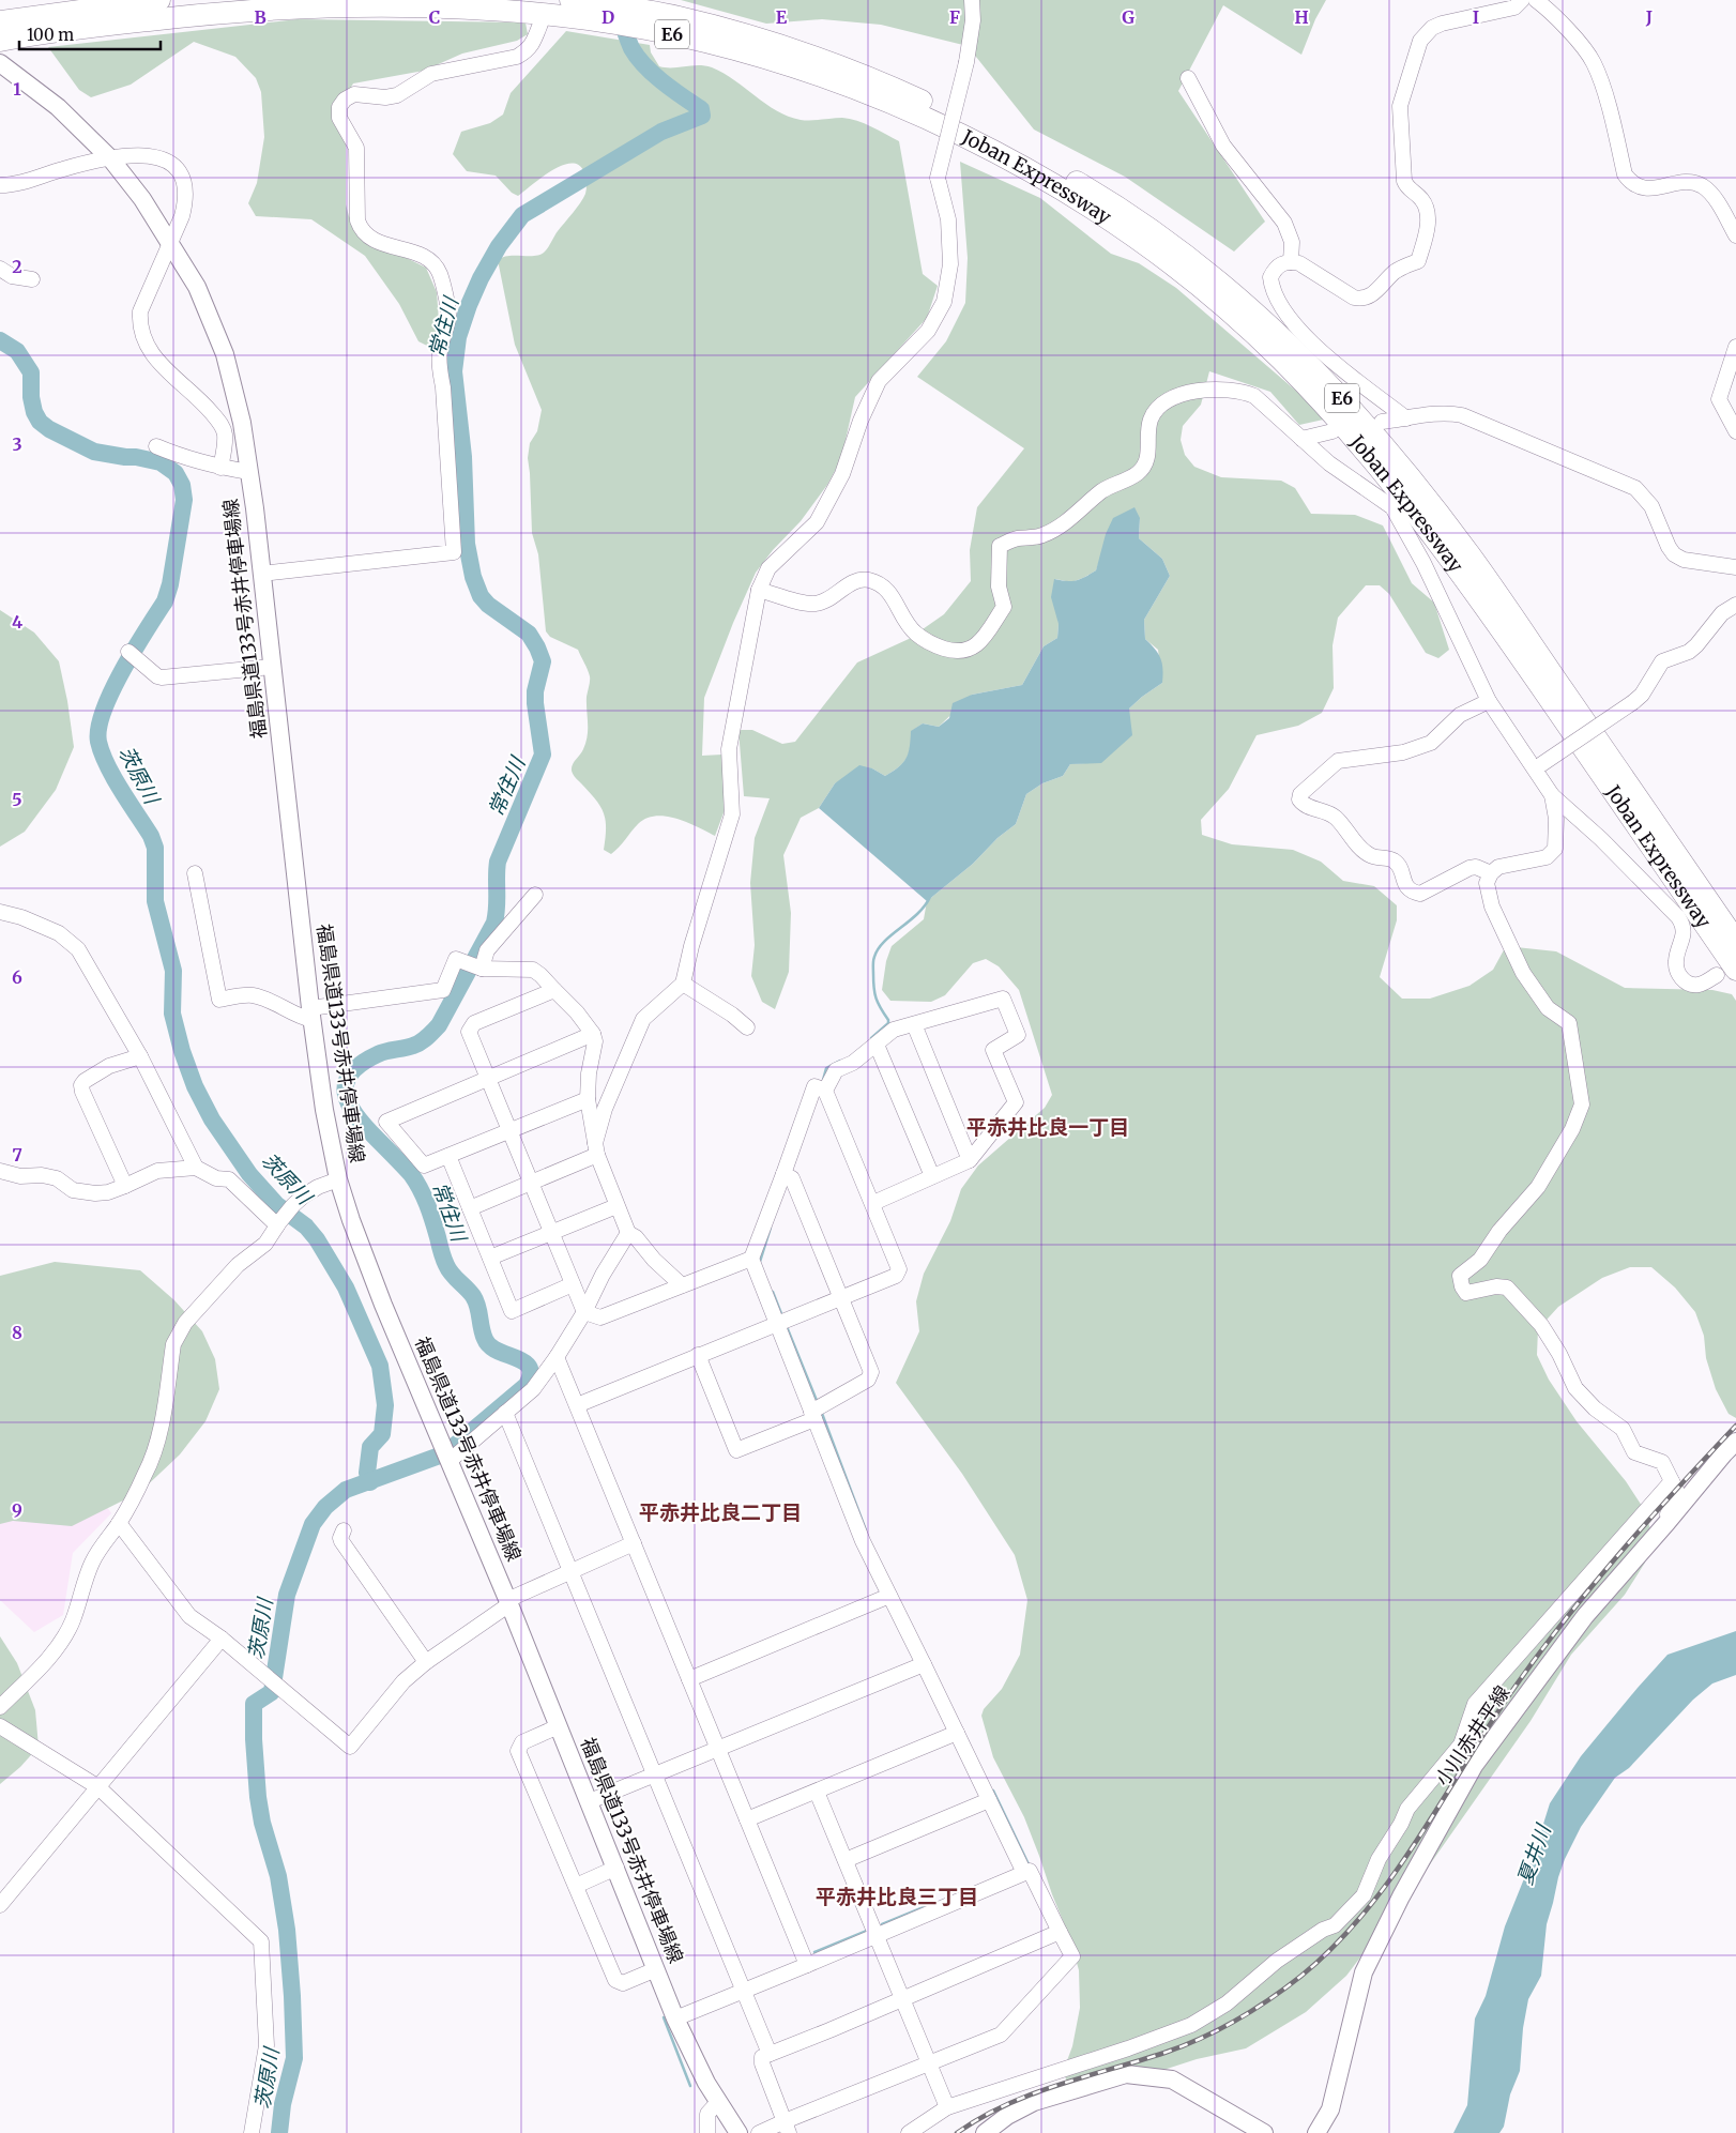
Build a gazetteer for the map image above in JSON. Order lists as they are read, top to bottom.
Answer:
{
  "streets": {
    "highway": ["E6", "Joban Expressway"],
    "main road": ["福島県道133号赤井停車場線", "小川赤井平線"]
  },
  "districts": ["平赤井比良一丁目", "平赤井比良二丁目", "平赤井比良三丁目"],
  "water": ["常住川", "茨原川", "夏井川"],
  "scale_bar": "100 m",
  "grid": {
    "columns": [
      "B",
      "C",
      "D",
      "E",
      "F",
      "G",
      "H",
      "I",
      "J"
    ],
    "rows": [
      "1",
      "2",
      "3",
      "4",
      "5",
      "6",
      "7",
      "8",
      "9"
    ]
  }
}
